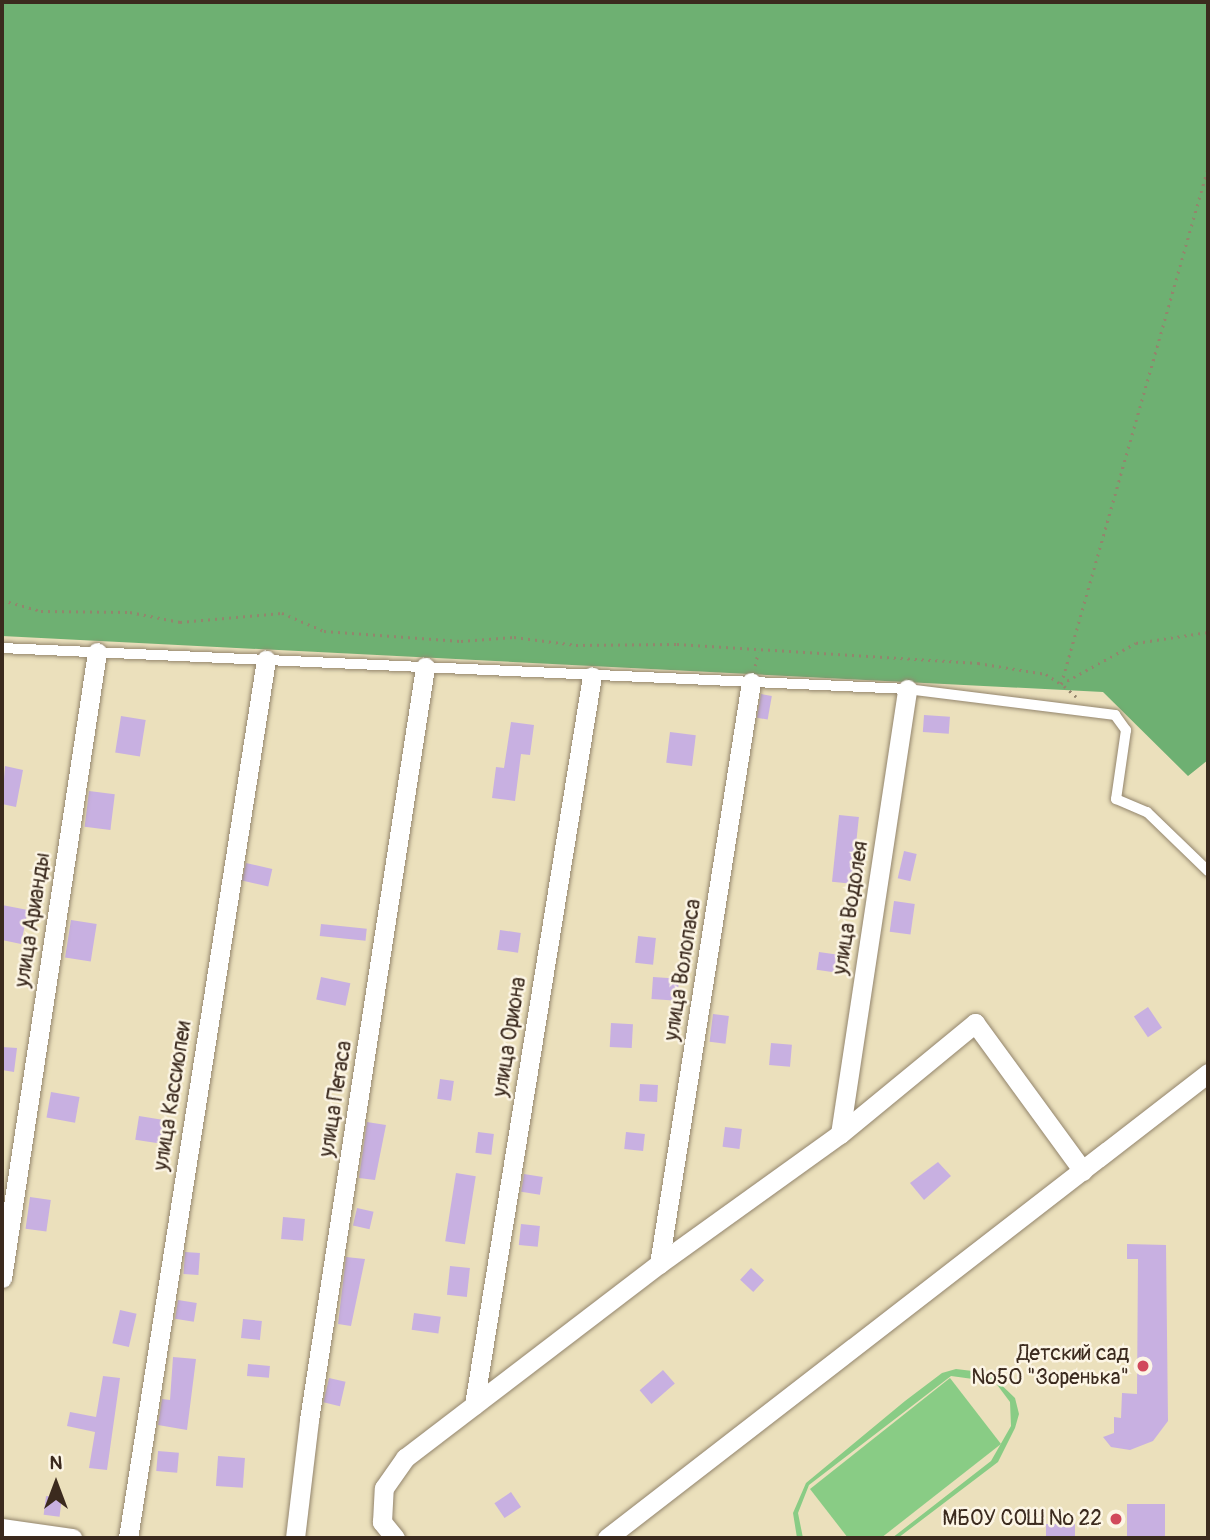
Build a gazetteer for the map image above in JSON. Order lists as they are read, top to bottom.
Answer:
{
  "streets": {
    "street": [
      "улица Водолея",
      "улица Арианды",
      "улица Волопаса",
      "улица Ориона",
      "улица Кассиопеи",
      "улица Пегаса"
    ]
  },
  "places": ["Детский сад №50 \"Зоренька\"", "МБОУ СОШ № 22"],
  "north": "top"
}
